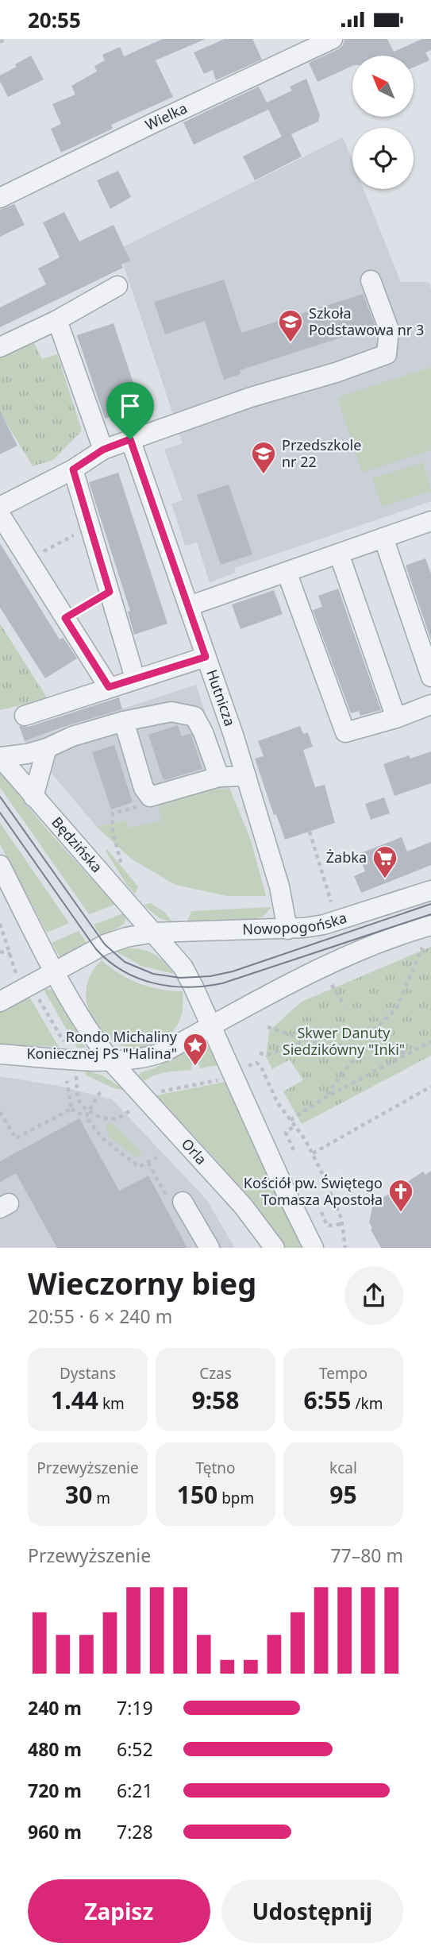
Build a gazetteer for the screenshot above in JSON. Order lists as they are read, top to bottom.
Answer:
{
  "streets": {
    "street": [
      "Wielka",
      "Hutnicza",
      "Będzińska",
      "Nowopogońska",
      "Orla"
    ]
  },
  "crossings": [
    ["Hutnicza", "Nowopogońska"],
    ["Będzińska", "Nowopogońska"],
    ["Nowopogońska", "Orla"]
  ],
  "parks": ["Skwer Danuty Siedzikówny \"Inki\""],
  "places": {
    "school or university": ["Szkoła Podstawowa nr 3", "Przedszkole nr 22"],
    "supermarket": ["Żabka"],
    "place": ["Rondo Michaliny Koniecznej PS \"Halina\""],
    "church": ["Kościół pw. Świętego Tomasza Apostoła"]
  },
  "north": "top left",
  "page": {
    "status": "20:55",
    "heading": ["Wieczorny bieg", "20:55 · 6 × 240 m"],
    "stats": [
      ["Dystans", "1.44 km"],
      ["Czas", "9:58"],
      ["Tempo", "6:55 /km"],
      ["Przewyższenie", "30 m"],
      ["Tętno", "150 bpm"],
      ["kcal", "95"]
    ],
    "chart": ["Przewyższenie", "77–80 m"],
    "list": [
      {
        "name": "240 m",
        "note": "7:19"
      },
      {
        "name": "480 m",
        "note": "6:52"
      },
      {
        "name": "720 m",
        "note": "6:21"
      },
      {
        "name": "960 m",
        "note": "7:28"
      }
    ],
    "buttons": ["Zapisz", "Udostępnij"]
  }
}
